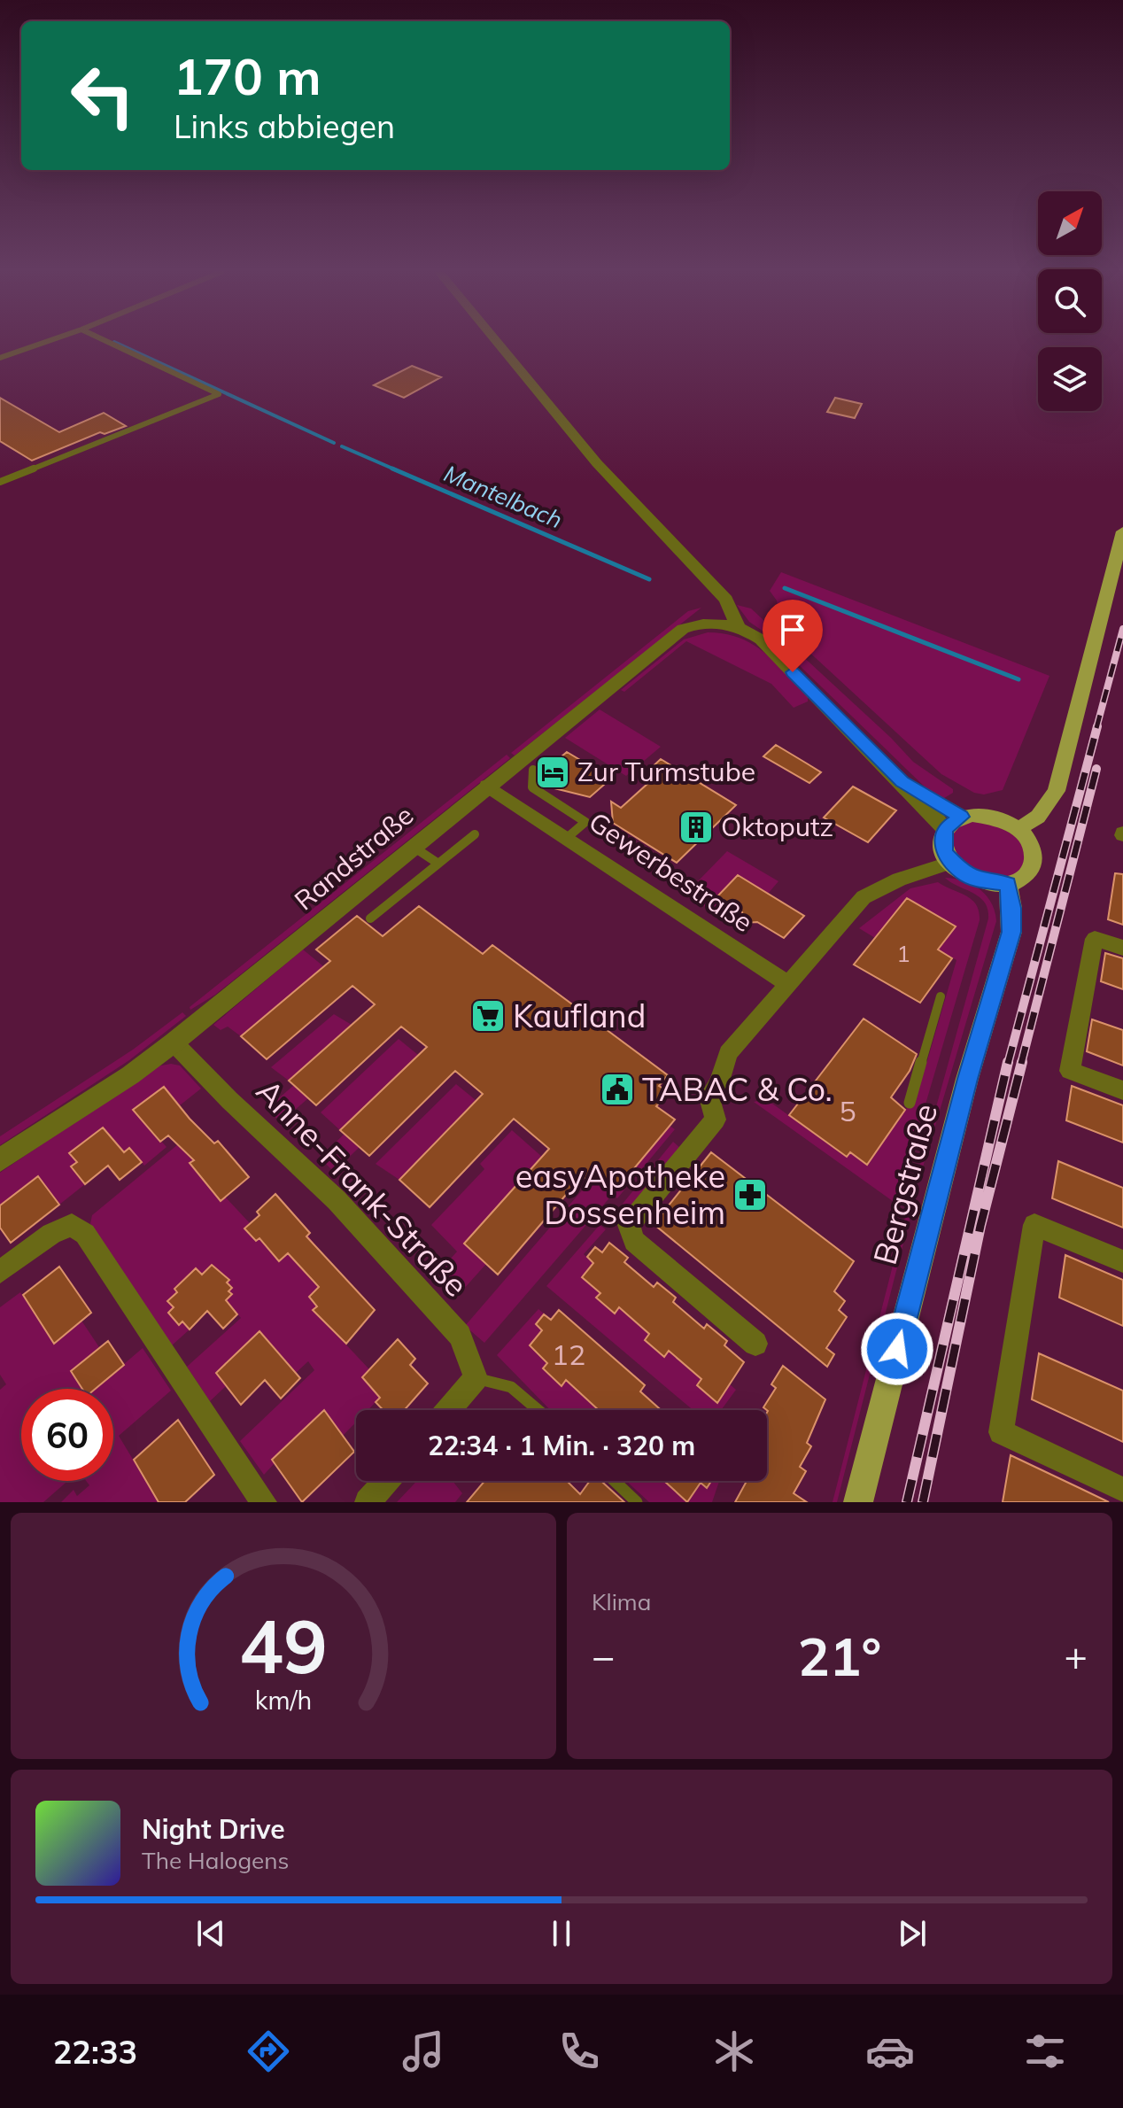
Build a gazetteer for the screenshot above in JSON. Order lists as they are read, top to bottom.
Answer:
{
  "streets": {
    "main road": ["Bergstraße"],
    "street": ["Randstraße", "Gewerbestraße", "Anne-Frank-Straße"]
  },
  "crossings": [
    ["Randstraße", "Gewerbestraße"],
    ["Randstraße", "Anne-Frank-Straße"]
  ],
  "water": ["Mantelbach"],
  "places": {
    "hotel": ["Zur Turmstube"],
    "building": ["Oktoputz"],
    "supermarket": ["Kaufland"],
    "public building": ["TABAC & Co."],
    "pharmacy": ["easyApotheke Dossenheim"]
  },
  "house_numbers": ["1", "5", "12"],
  "north": "top right",
  "page": {
    "turn": ["170 m", "Links abbiegen"],
    "limit": "60",
    "trip": "22:34 · 1 Min. · 320 m",
    "tile": "Klima",
    "heat": ["−", "21°", "+"],
    "song": ["Night Drive", "The Halogens"],
    "tabs": "22:33",
    "gauge": ["49", "km/h"]
  }
}
